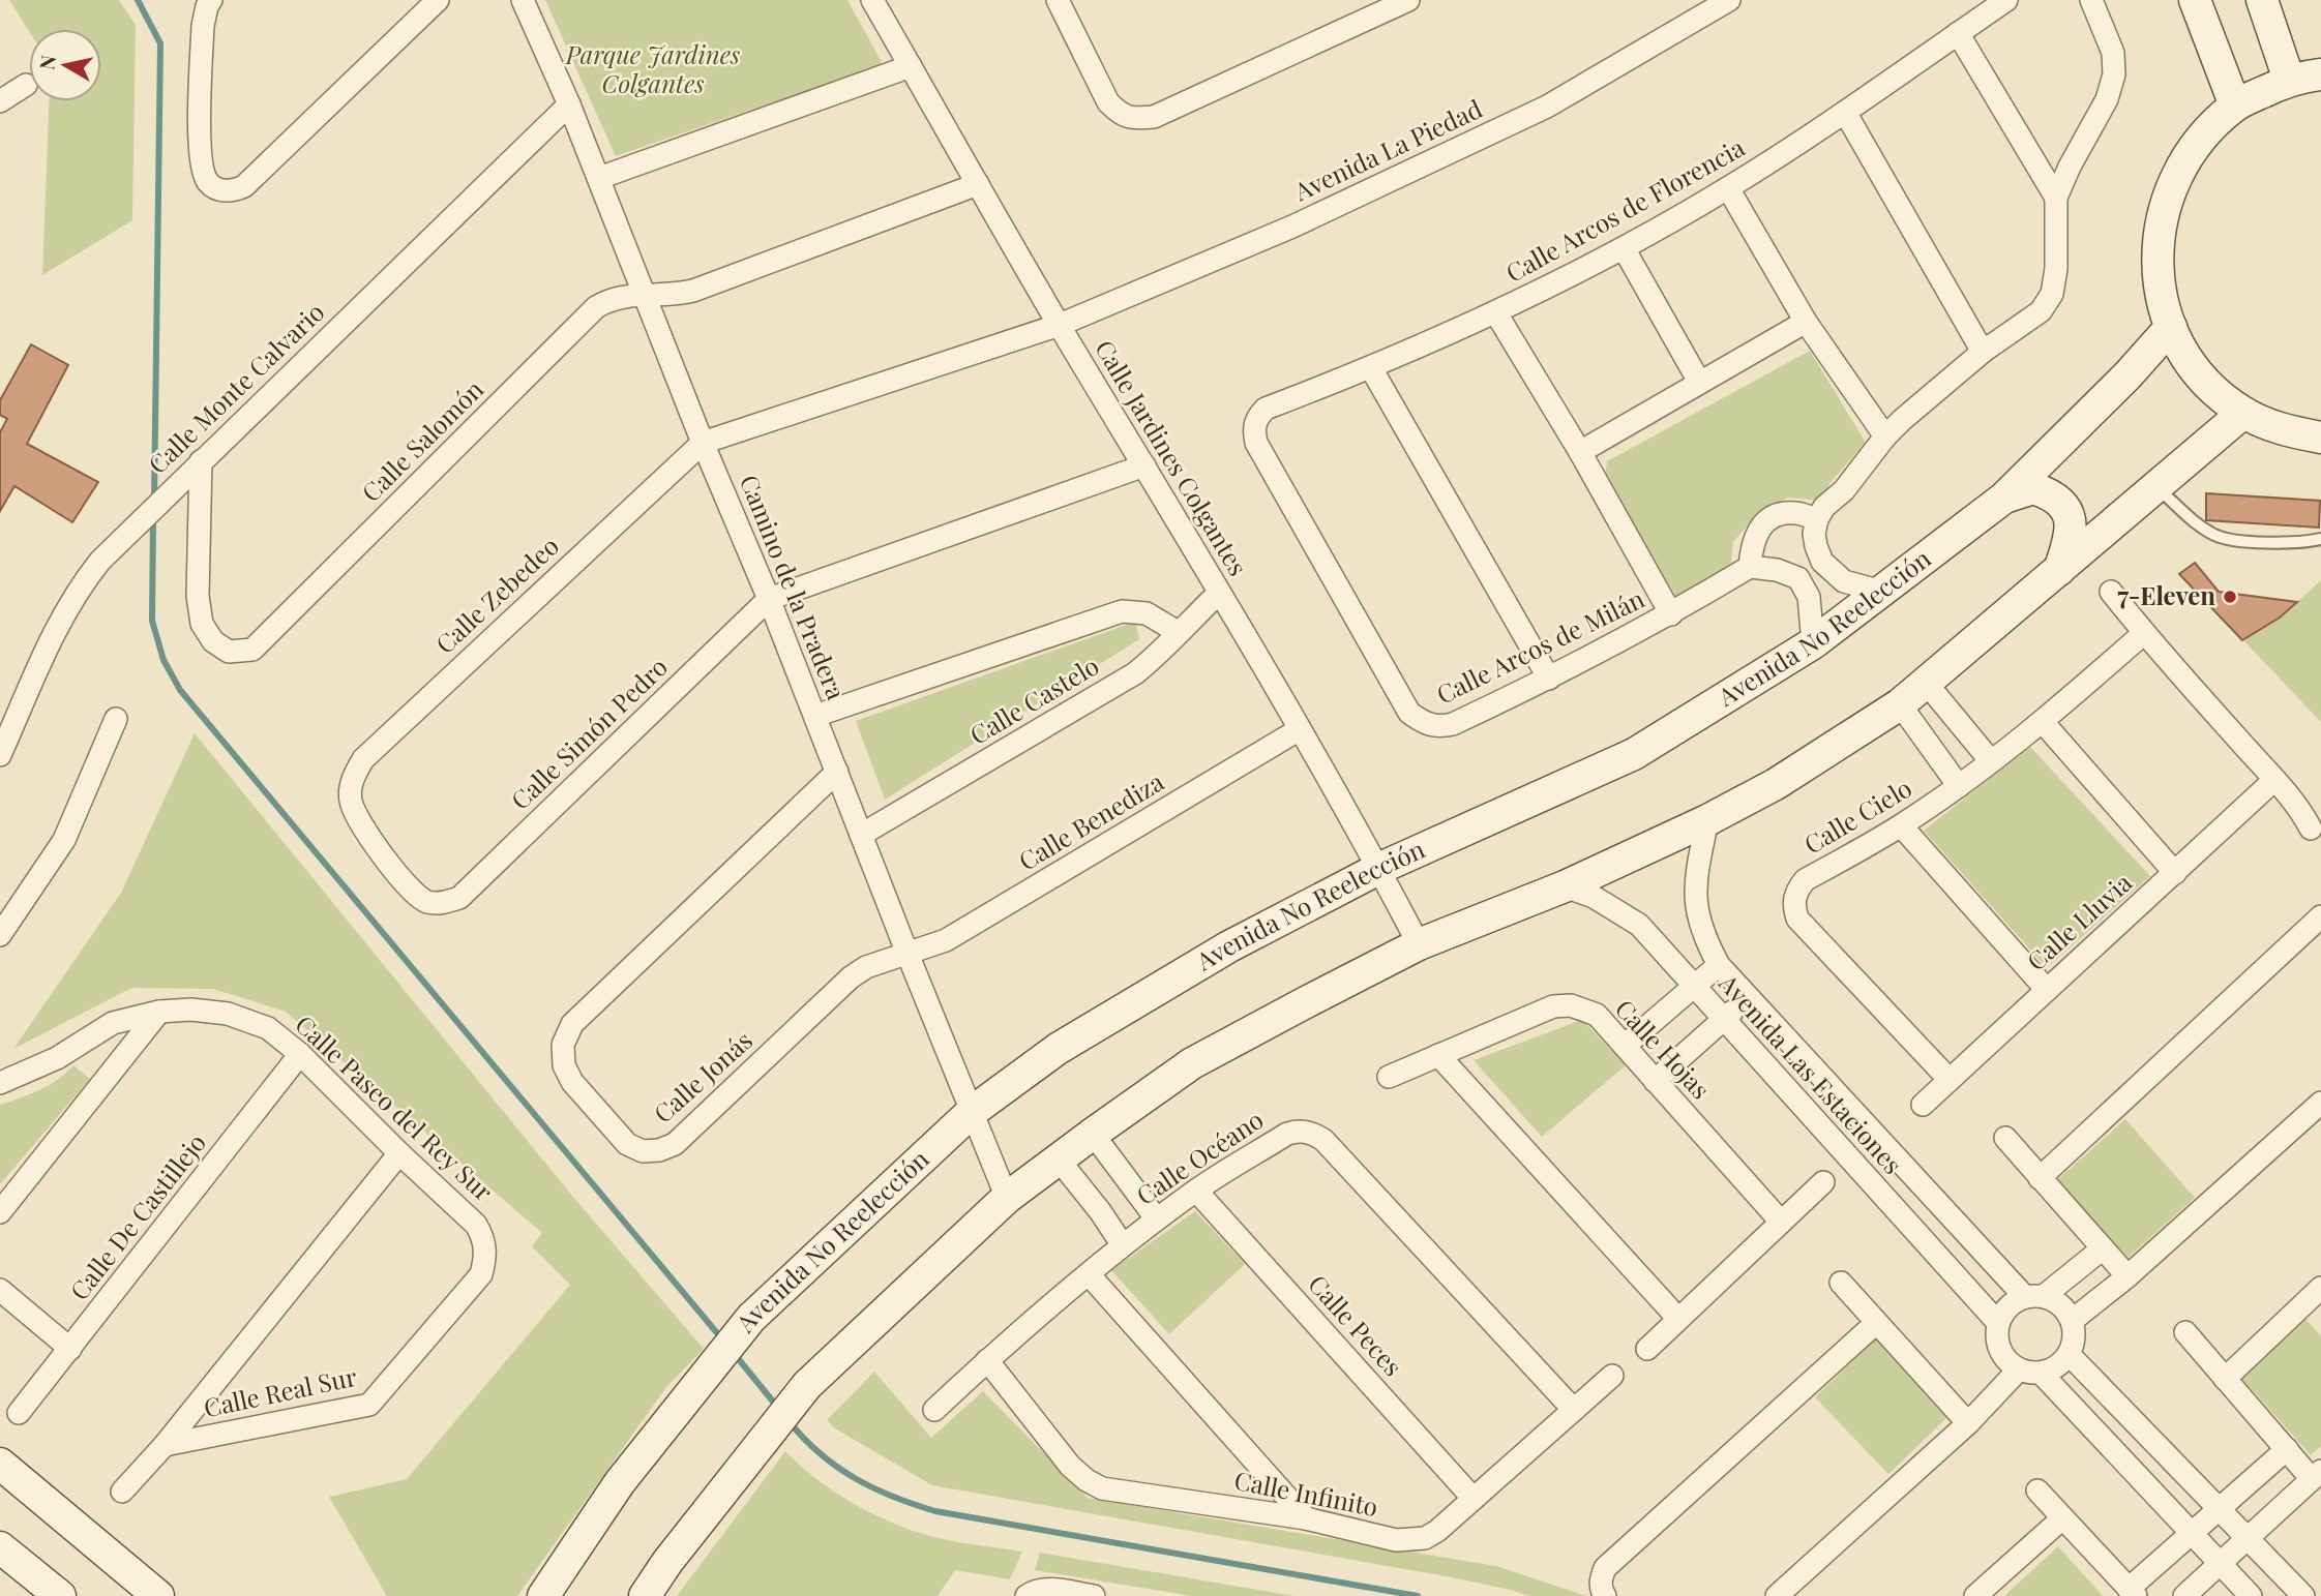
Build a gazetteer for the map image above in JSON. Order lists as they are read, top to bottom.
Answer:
{
  "streets": {
    "main road": ["Avenida No Reelección"],
    "street": [
      "Avenida La Piedad",
      "Calle Arcos de Florencia",
      "Calle Monte Calvario",
      "Calle Salomón",
      "Calle Jardines Colgantes",
      "Camino de la Pradera",
      "Calle Zebedeo",
      "Calle Arcos de Milán",
      "Calle Castelo",
      "Calle Simón Pedro",
      "Calle Cielo",
      "Calle Benediza",
      "Calle Lluvia",
      "Calle Hojas",
      "Avenida Las Estaciones",
      "Calle Jonás",
      "Calle Paseo del Rey Sur",
      "Calle Océano",
      "Calle De Castillejo",
      "Calle Peces",
      "Calle Real Sur",
      "Calle Infinito"
    ]
  },
  "crossings": [
    ["Avenida La Piedad", "Calle Jardines Colgantes"],
    ["Avenida La Piedad", "Camino de la Pradera"],
    ["Avenida La Piedad", "Calle Zebedeo"],
    ["Calle Arcos de Florencia", "Calle Arcos de Milán"],
    ["Calle Monte Calvario", "Calle Salomón"],
    ["Calle Monte Calvario", "Camino de la Pradera"],
    ["Calle Salomón", "Calle Jardines Colgantes"],
    ["Calle Salomón", "Camino de la Pradera"],
    ["Calle Jardines Colgantes", "Avenida No Reelección"],
    ["Calle Jardines Colgantes", "Calle Castelo"],
    ["Calle Jardines Colgantes", "Calle Benediza"],
    ["Camino de la Pradera", "Calle Zebedeo"],
    ["Camino de la Pradera", "Avenida No Reelección"],
    ["Camino de la Pradera", "Calle Castelo"],
    ["Camino de la Pradera", "Calle Simón Pedro"],
    ["Camino de la Pradera", "Calle Benediza"],
    ["Camino de la Pradera", "Calle Jonás"],
    ["Calle Zebedeo", "Calle Simón Pedro"],
    ["Calle Cielo", "Calle Lluvia"],
    ["Calle Benediza", "Calle Jonás"],
    ["Calle Paseo del Rey Sur", "Calle De Castillejo"],
    ["Calle Paseo del Rey Sur", "Calle Real Sur"],
    ["Calle Océano", "Calle Peces"],
    ["Calle Océano", "Calle Infinito"],
    ["Calle Peces", "Calle Infinito"]
  ],
  "parks": ["Parque Jardines Colgantes"],
  "places": ["7-Eleven"],
  "north": "left"
}
